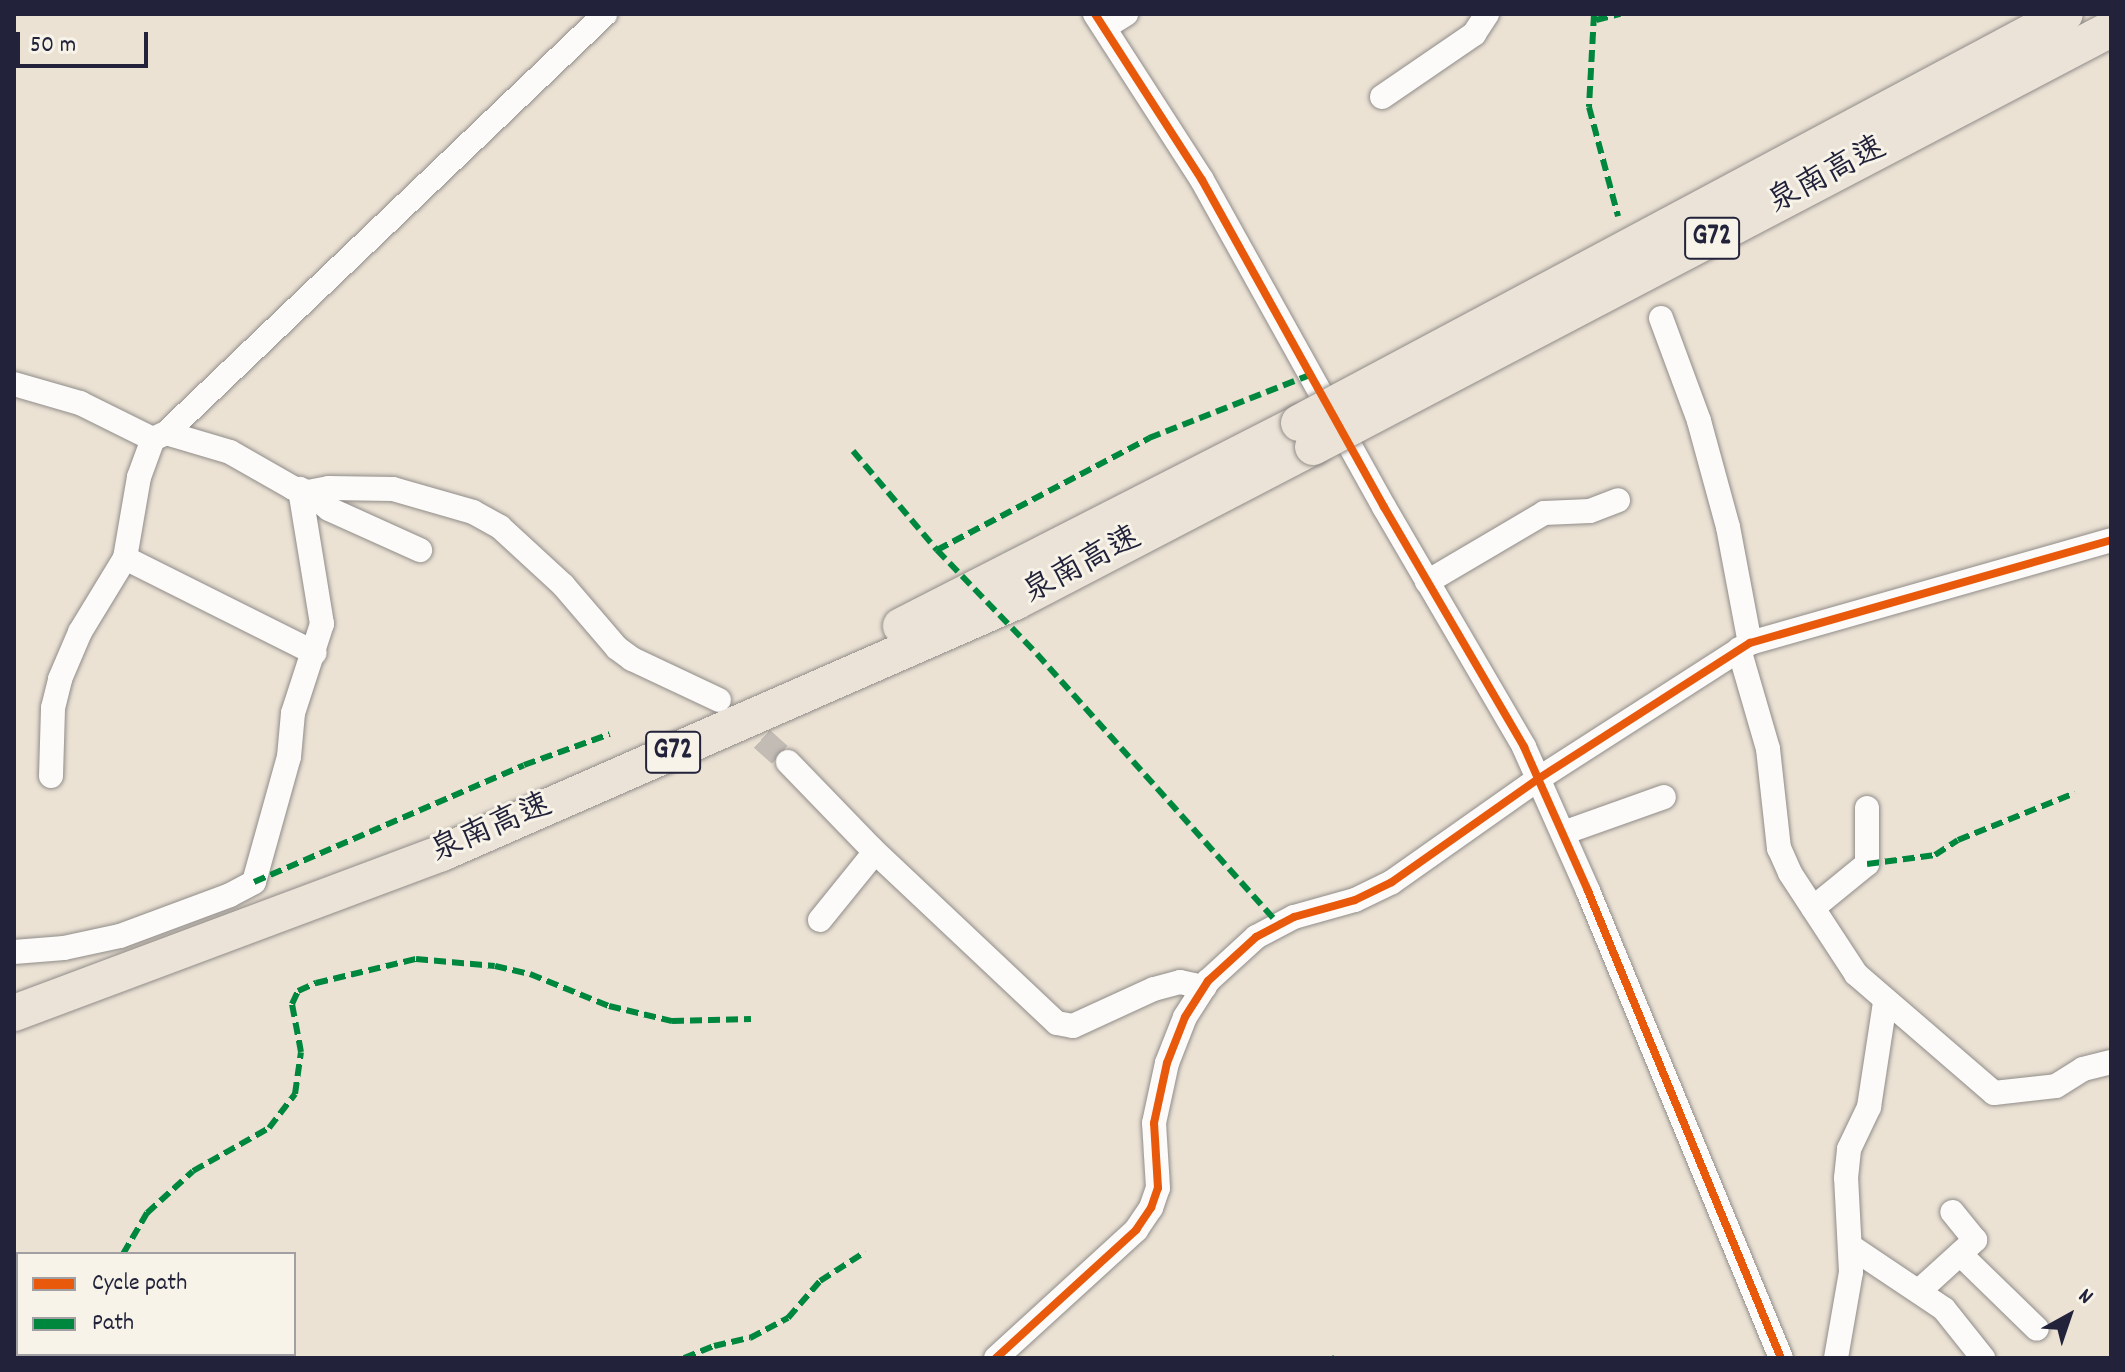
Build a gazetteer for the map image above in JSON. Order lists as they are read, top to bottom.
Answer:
{
  "streets": {
    "highway": ["泉南高速", "G72"]
  },
  "legend": ["Cycle path", "Path"],
  "scale_bar": "50 m",
  "north": "top right"
}
